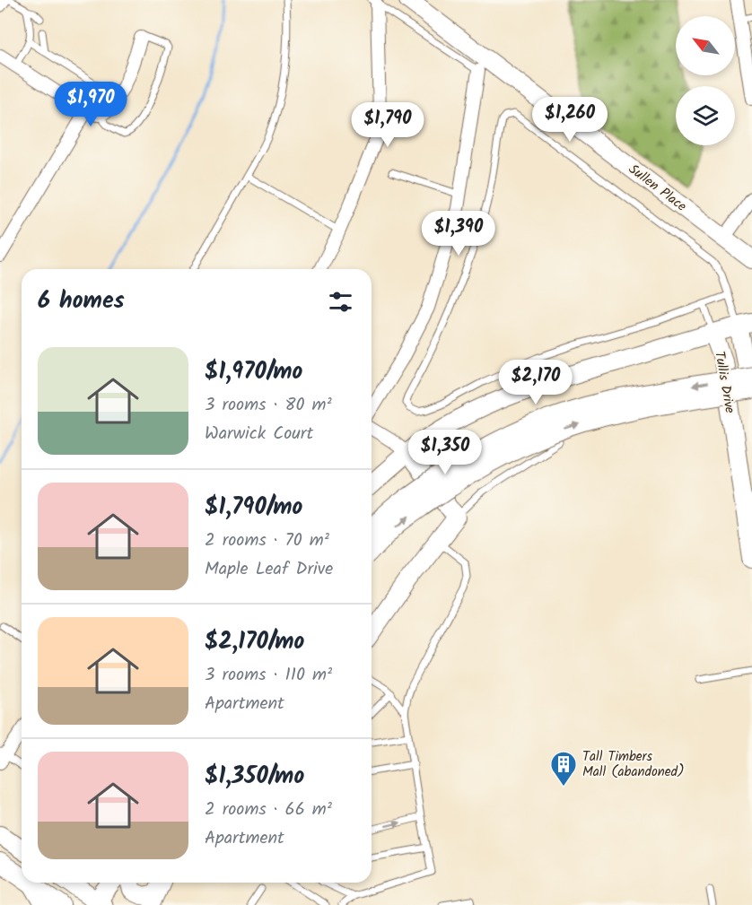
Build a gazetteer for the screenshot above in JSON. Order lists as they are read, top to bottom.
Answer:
{
  "streets": {
    "street": ["Sullen Place", "Tullis Drive"]
  },
  "places": {
    "building": ["Tall Timbers Mall (abandoned)"]
  },
  "north": "top left",
  "page": {
    "price": [
      "$1,970",
      "$1,260",
      "$1,790",
      "$1,390",
      "$2,170",
      "$1,350"
    ],
    "heading": "6 homes",
    "list": [
      {
        "name": "$1,970/mo",
        "note": "3 rooms · 80 m² · Warwick Court"
      },
      {
        "name": "$1,790/mo",
        "note": "2 rooms · 70 m² · Maple Leaf Drive"
      },
      {
        "name": "$2,170/mo",
        "note": "3 rooms · 110 m² · Apartment"
      },
      {
        "name": "$1,350/mo",
        "note": "2 rooms · 66 m² · Apartment"
      }
    ]
  }
}
